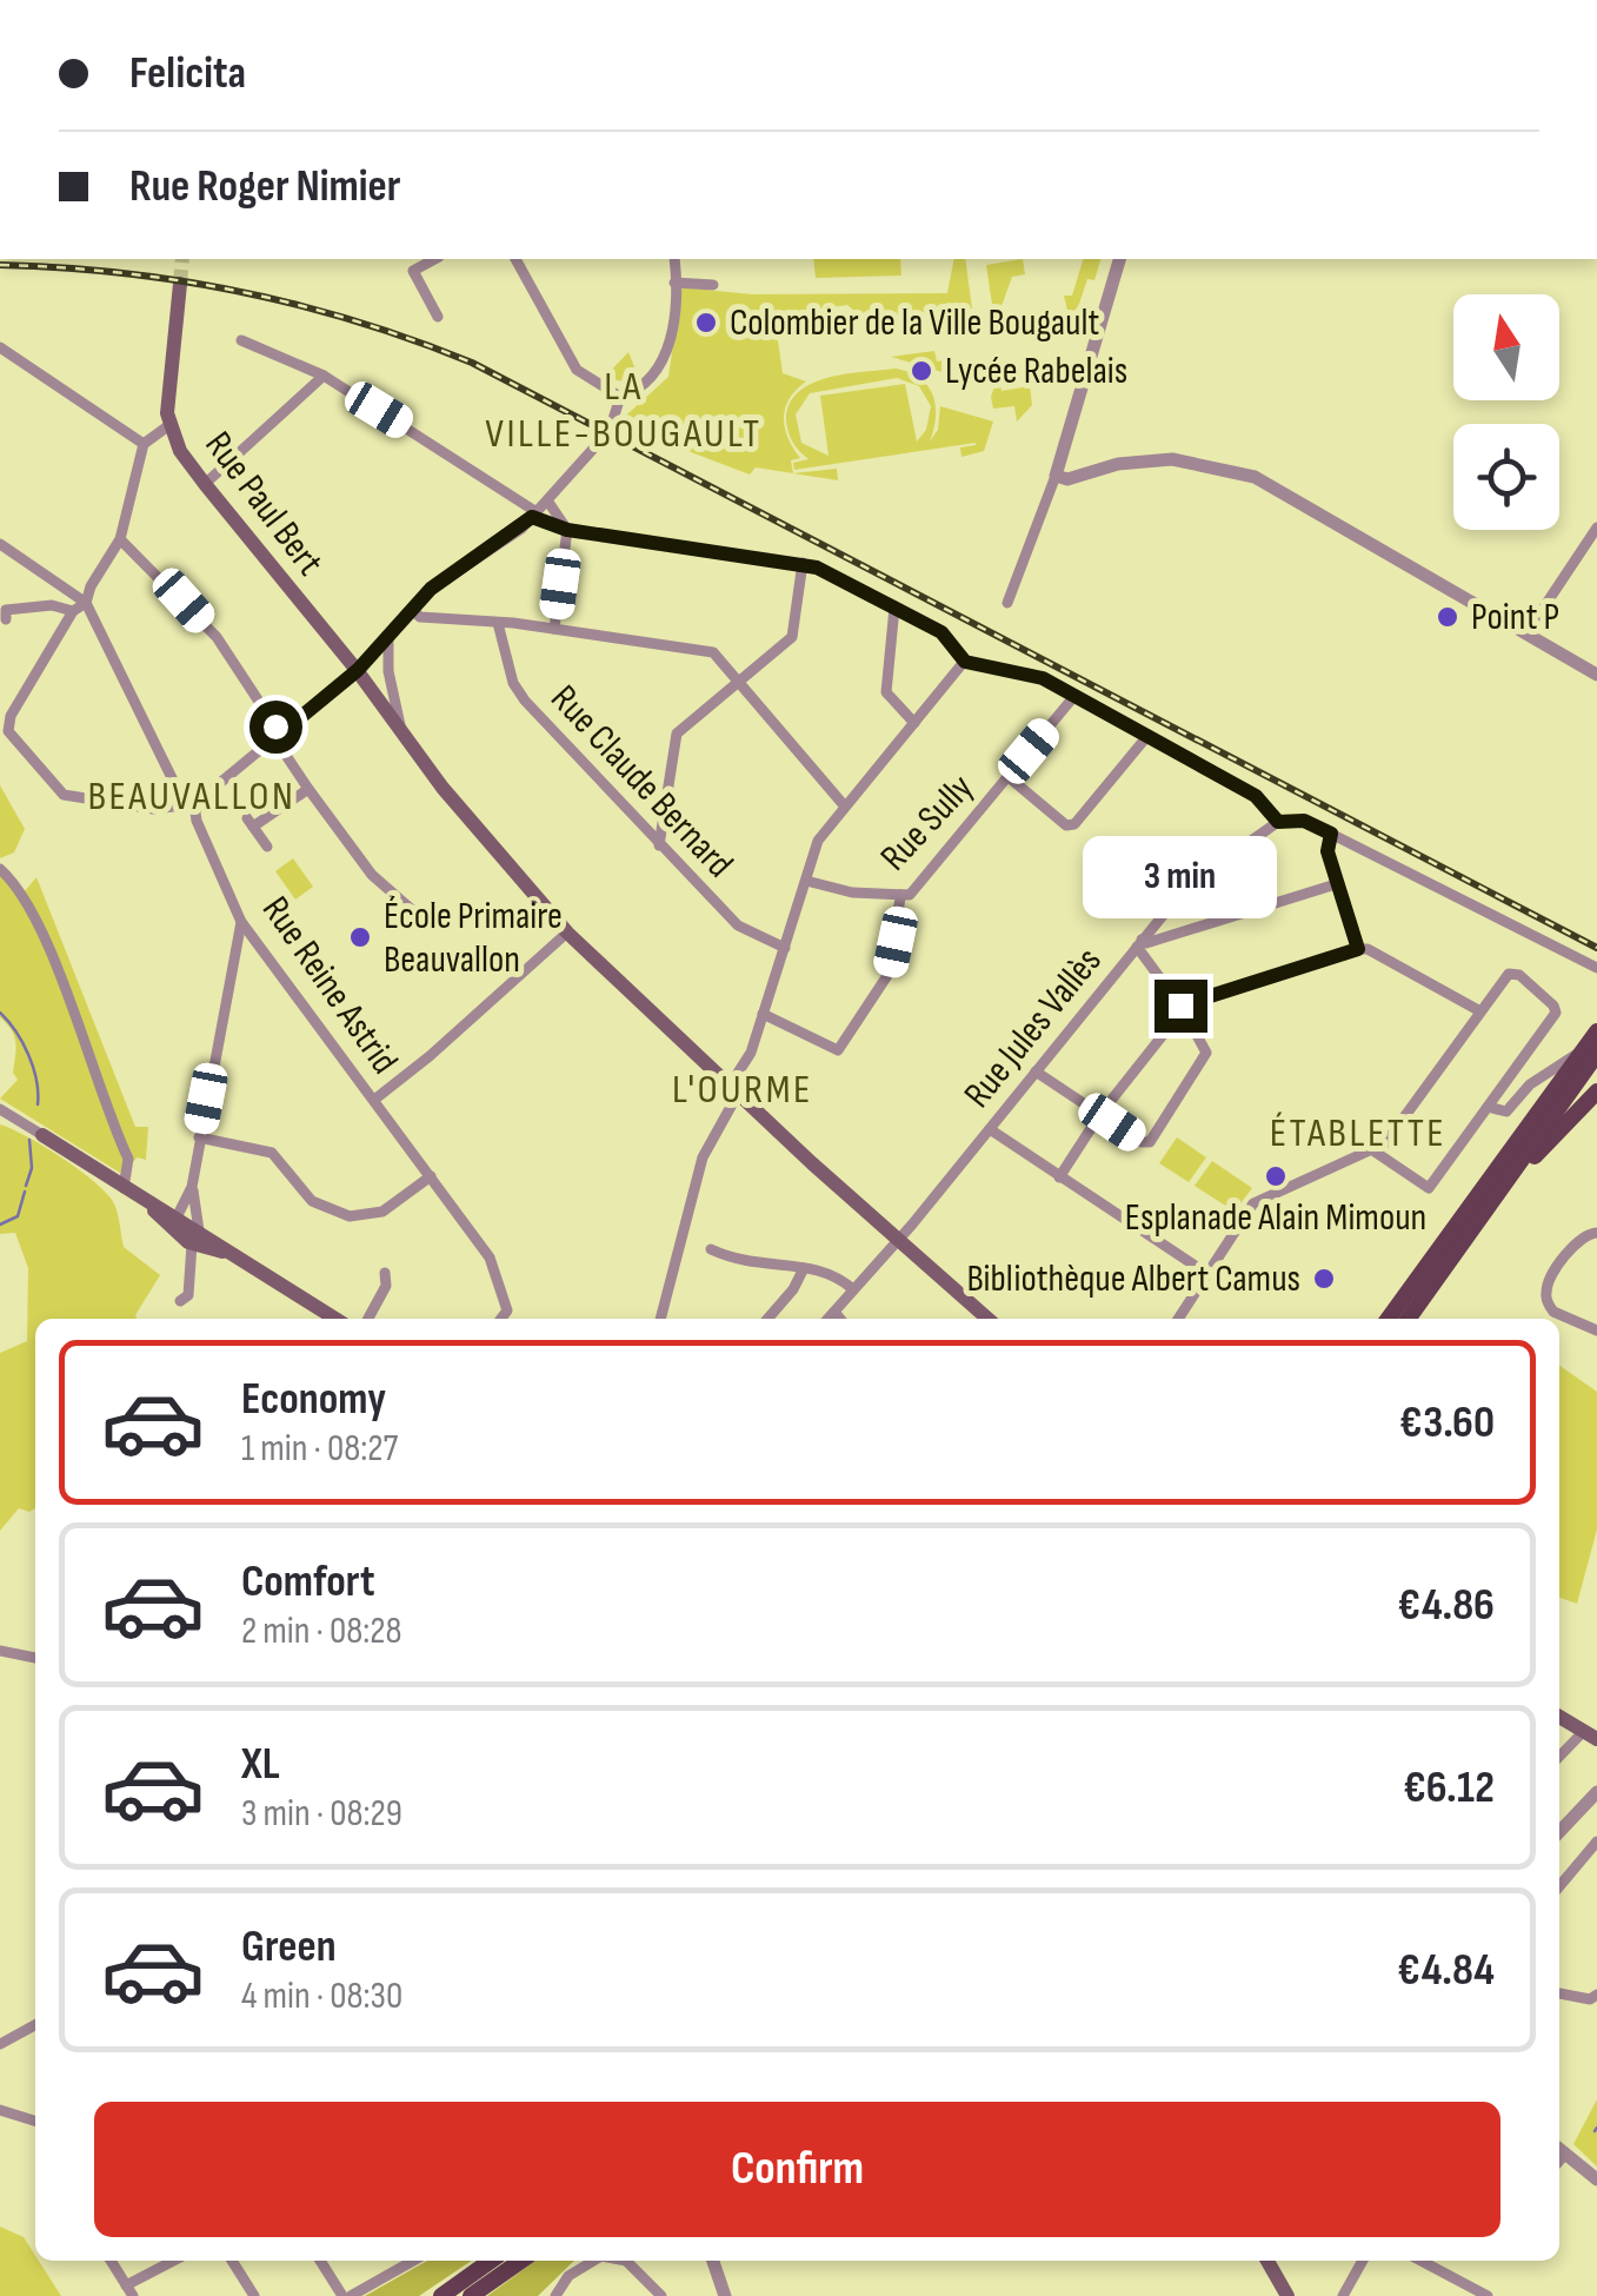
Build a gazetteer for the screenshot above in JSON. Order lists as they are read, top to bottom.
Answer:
{
  "streets": {
    "main road": ["Rue Paul Bert"],
    "street": [
      "Rue Claude Bernard",
      "Rue Sully",
      "Rue Reine Astrid",
      "Rue Jules Vallès"
    ]
  },
  "crossings": [
    ["Rue Paul Bert", "Rue Jules Vallès"]
  ],
  "districts": [
    "LA VILLE-BOUGAULT",
    "BEAUVALLON",
    "L'OURME",
    "ÉTABLETTE"
  ],
  "places": [
    "Colombier de la Ville Bougault",
    "Lycée Rabelais",
    "Point P",
    "École Primaire Beauvallon",
    "Esplanade Alain Mimoun",
    "Bibliothèque Albert Camus"
  ],
  "north": "top",
  "page": {
    "banner": ["Felicita", "Rue Roger Nimier"],
    "bubble": "3 min",
    "list": [
      {
        "name": "Economy",
        "note": "1 min · 08:27",
        "value": "€3.60"
      },
      {
        "name": "Comfort",
        "note": "2 min · 08:28",
        "value": "€4.86"
      },
      {
        "name": "XL",
        "note": "3 min · 08:29",
        "value": "€6.12"
      },
      {
        "name": "Green",
        "note": "4 min · 08:30",
        "value": "€4.84"
      }
    ],
    "buttons": "Confirm"
  }
}
